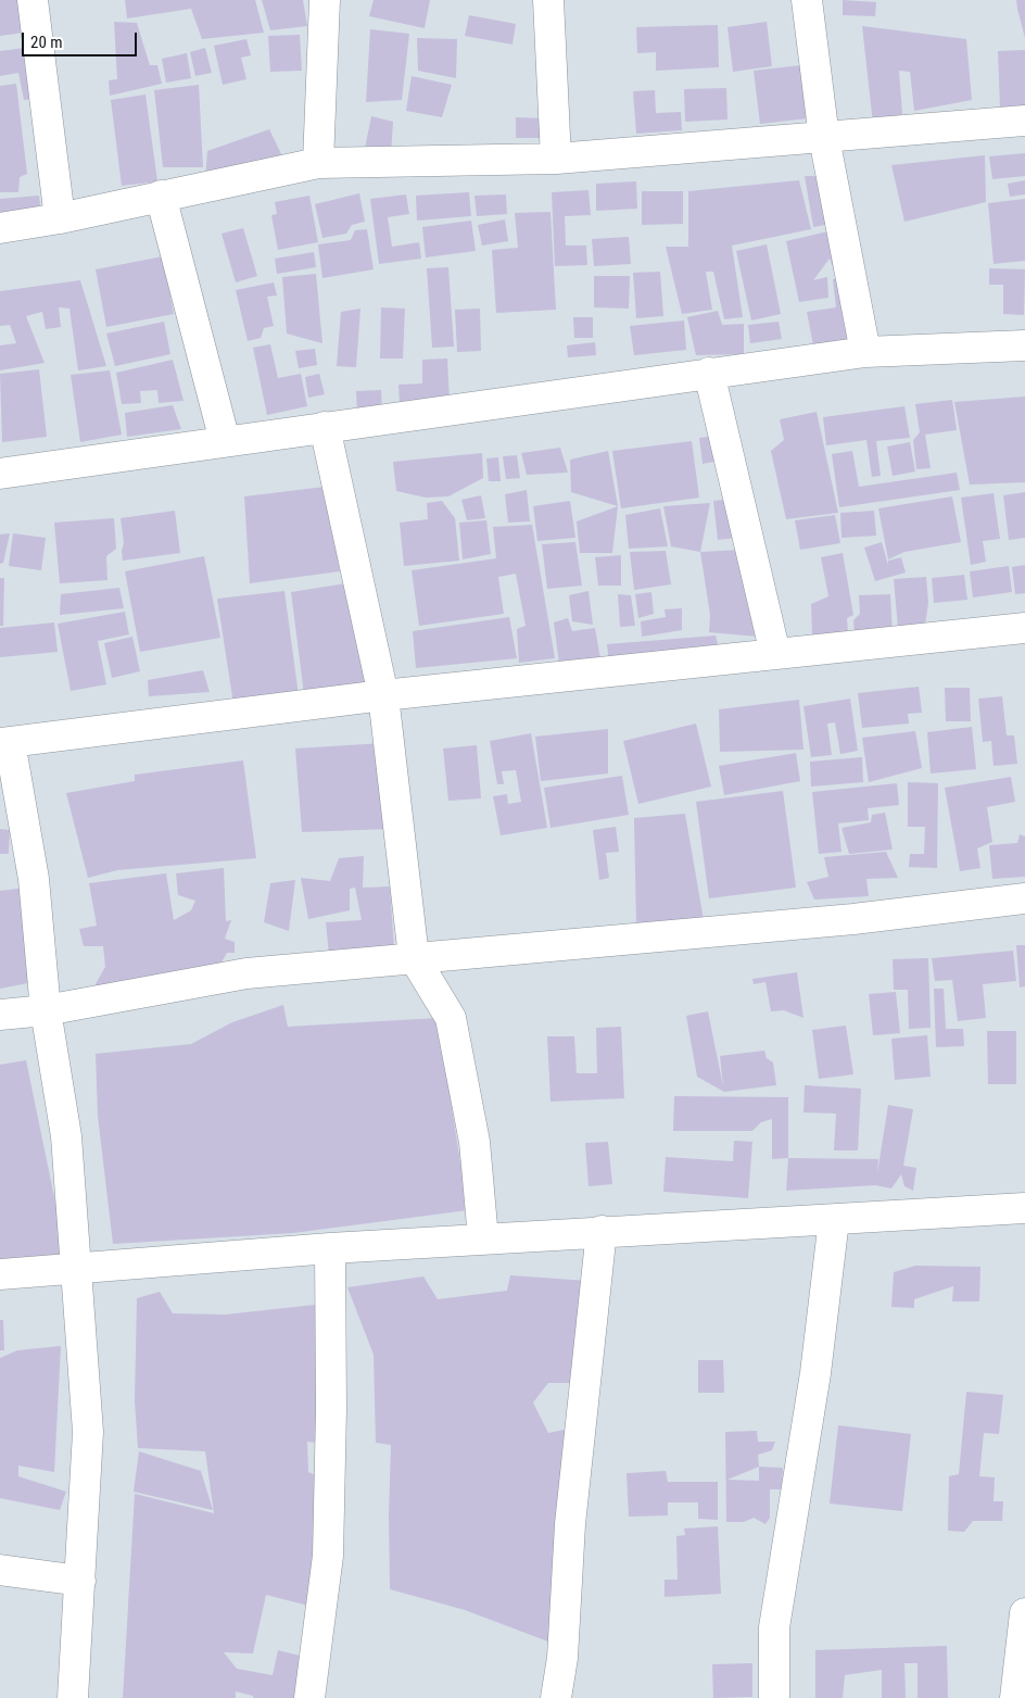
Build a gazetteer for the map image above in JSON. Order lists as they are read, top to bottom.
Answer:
{
  "scale_bar": "20 m"
}
